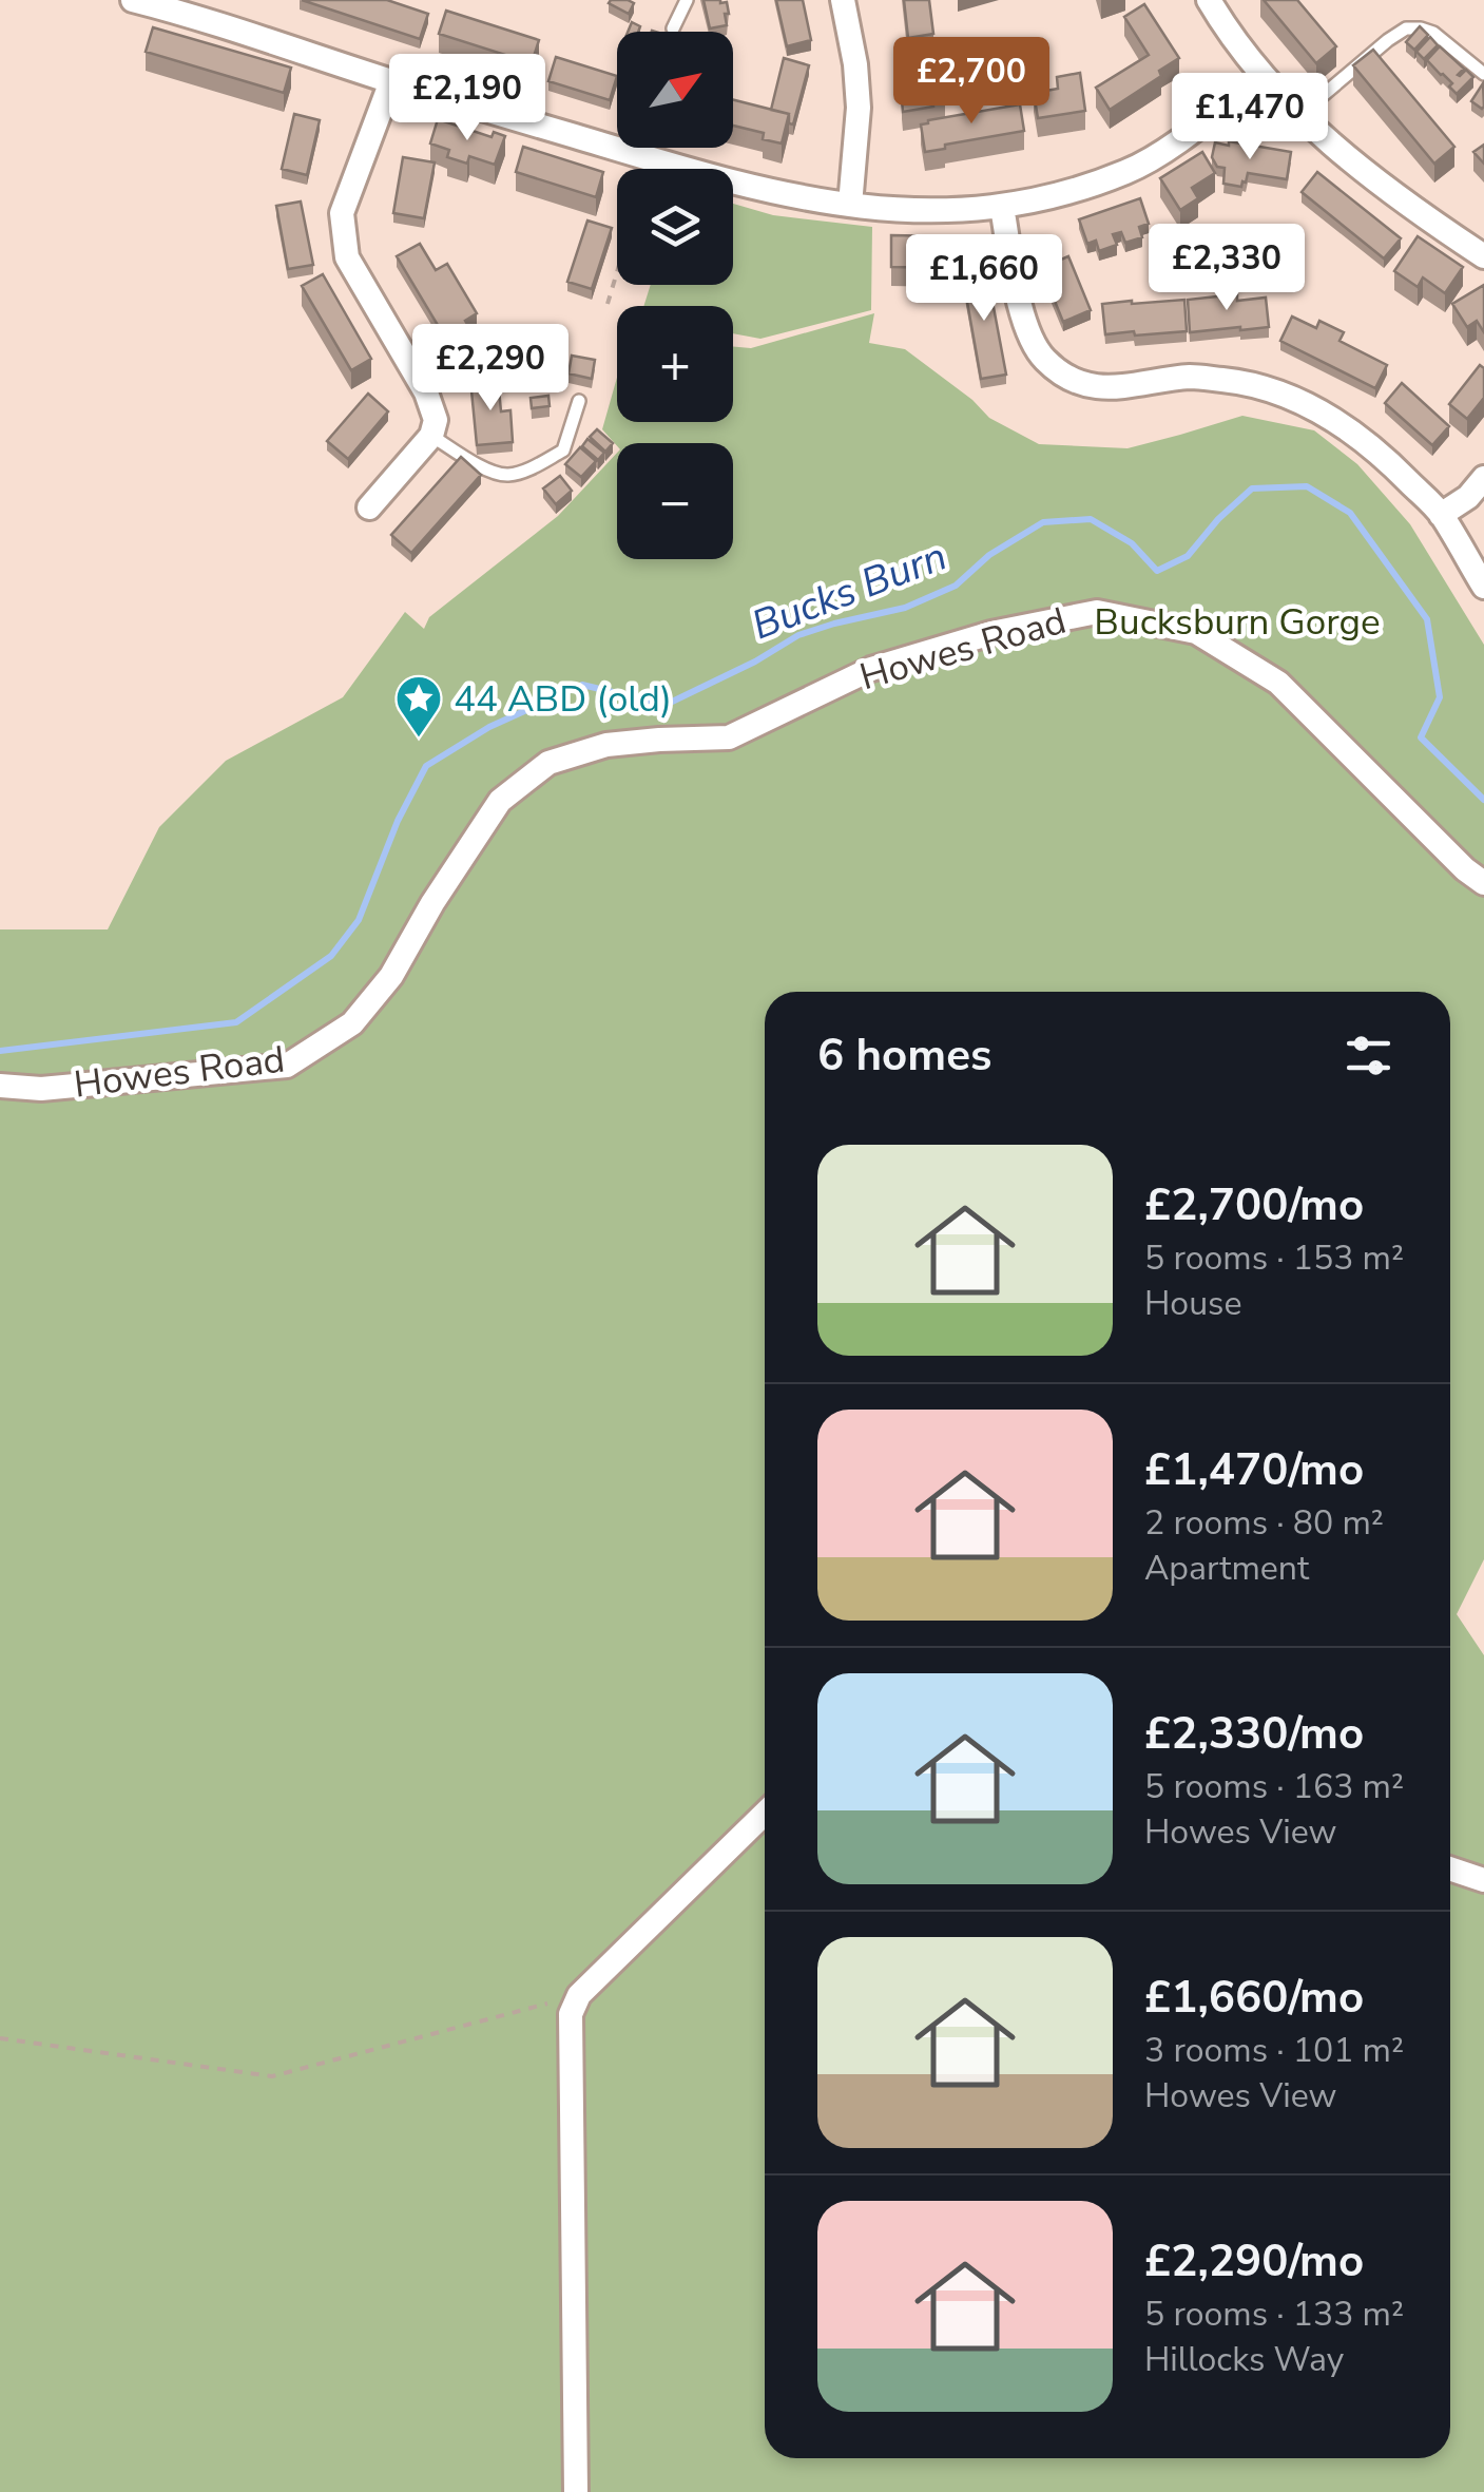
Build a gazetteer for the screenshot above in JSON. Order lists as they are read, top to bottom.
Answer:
{
  "streets": {
    "street": ["Howes Road"]
  },
  "water": ["Bucks Burn"],
  "parks": ["Bucksburn Gorge"],
  "places": {
    "place": ["44 ABD (old)"]
  },
  "north": "top right",
  "page": {
    "map_buttons": ["+", "−"],
    "price": [
      "£2,700",
      "£2,190",
      "£1,470",
      "£2,330",
      "£1,660",
      "£2,290"
    ],
    "heading": "6 homes",
    "list": [
      {
        "name": "£2,700/mo",
        "note": "5 rooms · 153 m² · House"
      },
      {
        "name": "£1,470/mo",
        "note": "2 rooms · 80 m² · Apartment"
      },
      {
        "name": "£2,330/mo",
        "note": "5 rooms · 163 m² · Howes View"
      },
      {
        "name": "£1,660/mo",
        "note": "3 rooms · 101 m² · Howes View"
      },
      {
        "name": "£2,290/mo",
        "note": "5 rooms · 133 m² · Hillocks Way"
      }
    ]
  }
}
